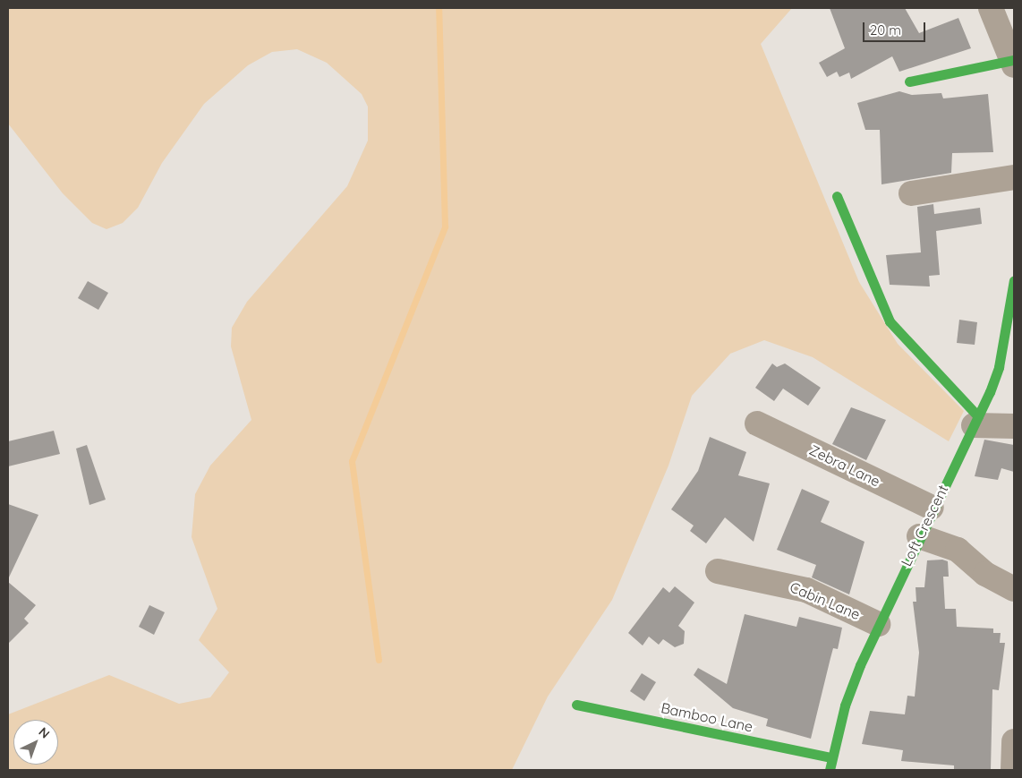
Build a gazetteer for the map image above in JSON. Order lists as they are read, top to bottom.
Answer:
{
  "streets": {
    "street": [
      "Zebra Lane",
      "Loft Crescent",
      "Cabin Lane",
      "Bamboo Lane"
    ]
  },
  "crossings": [
    ["Zebra Lane", "Loft Crescent"],
    ["Loft Crescent", "Cabin Lane"],
    ["Loft Crescent", "Bamboo Lane"]
  ],
  "scale_bar": "20 m",
  "north": "top right"
}
